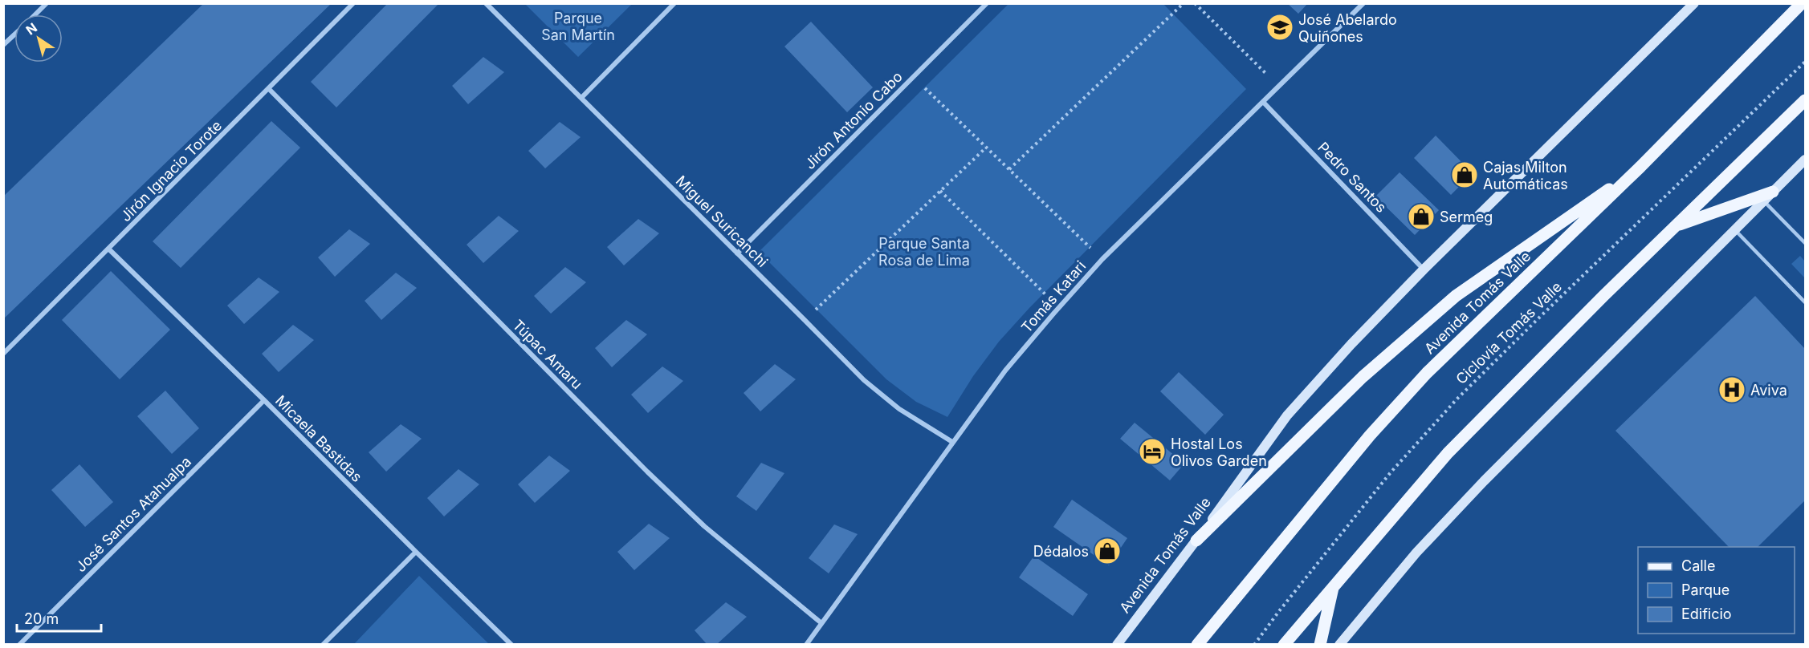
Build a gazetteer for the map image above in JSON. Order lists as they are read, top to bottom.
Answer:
{
  "streets": {
    "main road": ["Avenida Tomás Valle"],
    "street": [
      "Jirón Antonio Cabo",
      "Jirón Ignacio Torote",
      "Pedro Santos",
      "Miguel Suricanchi",
      "Tomás Katari",
      "Túpac Amaru",
      "Micaela Bastidas",
      "José Santos Atahualpa"
    ],
    "path": ["Ciclovía Tomás Valle"]
  },
  "crossings": [
    ["Jirón Antonio Cabo", "Miguel Suricanchi"],
    ["Jirón Ignacio Torote", "Túpac Amaru"],
    ["Jirón Ignacio Torote", "Micaela Bastidas"],
    ["Pedro Santos", "Tomás Katari"],
    ["Pedro Santos", "Avenida Tomás Valle"],
    ["Miguel Suricanchi", "Tomás Katari"],
    ["Tomás Katari", "Túpac Amaru"],
    ["Micaela Bastidas", "José Santos Atahualpa"]
  ],
  "parks": ["Parque San Martín", "Parque Santa Rosa de Lima"],
  "places": {
    "school or university": ["José Abelardo Quiñones"],
    "shop": ["Cajas Milton Automáticas", "Sermeg", "Dédalos"],
    "hospital": ["Aviva"],
    "hotel": ["Hostal Los Olivos Garden"]
  },
  "legend": ["Calle", "Parque", "Edificio"],
  "scale_bar": "20 m",
  "north": "top left"
}
